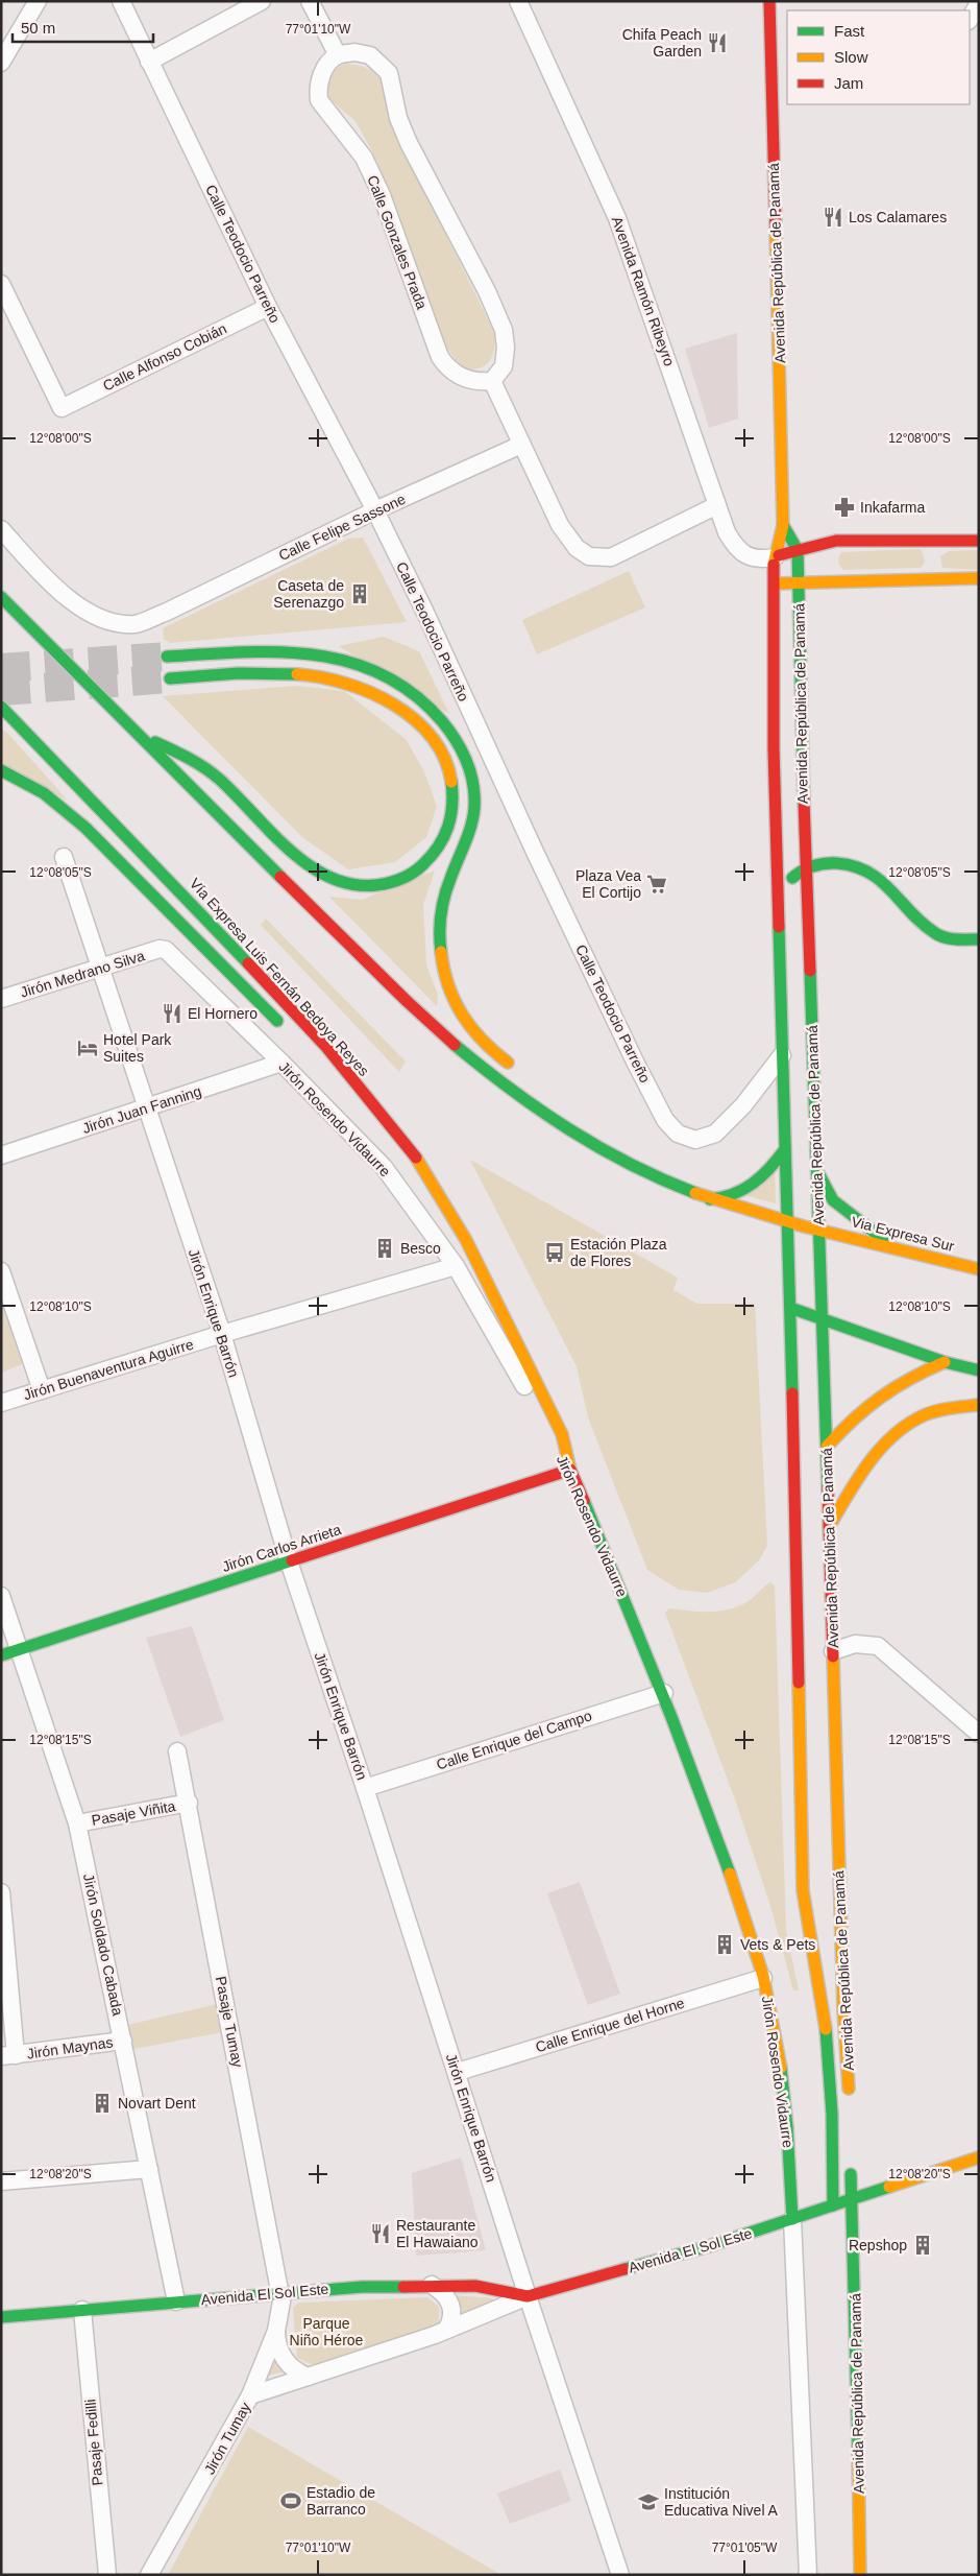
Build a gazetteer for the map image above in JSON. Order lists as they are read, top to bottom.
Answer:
{
  "streets": {
    "main road": [
      "Avenida República de Panamá",
      "Vía Expresa Luis Fernán Bedoya Reyes",
      "Jirón Rosendo Vidaurre",
      "Via Expresa Sur",
      "Jirón Carlos Arrieta",
      "Avenida El Sol Este"
    ],
    "street": [
      "Calle Gonzales Prada",
      "Calle Teodocio Parreño",
      "Avenida Ramón Ribeyro",
      "Calle Alfonso Cobián",
      "Calle Felipe Sassone",
      "Jirón Medrano Silva",
      "Jirón Juan Fanning",
      "Jirón Enrique Barrón",
      "Jirón Buenaventura Aguirre",
      "Calle Enrique del Campo",
      "Pasaje Viñita",
      "Jirón Soldado Cabada",
      "Pasaje Tumay",
      "Calle Enrique del Horne",
      "Jirón Maynas",
      "Jirón Tumay",
      "Pasaje Fedilli"
    ]
  },
  "crossings": [
    ["Calle Teodocio Parreño", "Avenida República de Panamá"],
    ["Calle Teodocio Parreño", "Calle Alfonso Cobián"],
    ["Calle Teodocio Parreño", "Calle Felipe Sassone"],
    ["Avenida República de Panamá", "Avenida Ramón Ribeyro"],
    ["Avenida República de Panamá", "Via Expresa Sur"],
    ["Avenida República de Panamá", "Avenida El Sol Este"],
    ["Jirón Medrano Silva", "Jirón Rosendo Vidaurre"],
    ["Jirón Medrano Silva", "Jirón Enrique Barrón"],
    ["Vía Expresa Luis Fernán Bedoya Reyes", "Jirón Rosendo Vidaurre"],
    ["Vía Expresa Luis Fernán Bedoya Reyes", "Jirón Carlos Arrieta"],
    ["Jirón Juan Fanning", "Jirón Rosendo Vidaurre"],
    ["Jirón Juan Fanning", "Jirón Enrique Barrón"],
    ["Jirón Rosendo Vidaurre", "Jirón Buenaventura Aguirre"],
    ["Jirón Rosendo Vidaurre", "Jirón Carlos Arrieta"],
    ["Jirón Rosendo Vidaurre", "Calle Enrique del Campo"],
    ["Jirón Rosendo Vidaurre", "Calle Enrique del Horne"],
    ["Jirón Rosendo Vidaurre", "Avenida El Sol Este"],
    ["Jirón Enrique Barrón", "Jirón Buenaventura Aguirre"],
    ["Jirón Enrique Barrón", "Jirón Carlos Arrieta"],
    ["Jirón Enrique Barrón", "Calle Enrique del Campo"],
    ["Jirón Enrique Barrón", "Calle Enrique del Horne"],
    ["Jirón Enrique Barrón", "Avenida El Sol Este"],
    ["Jirón Carlos Arrieta", "Jirón Soldado Cabada"],
    ["Pasaje Viñita", "Jirón Soldado Cabada"],
    ["Pasaje Viñita", "Pasaje Tumay"],
    ["Jirón Soldado Cabada", "Jirón Maynas"],
    ["Jirón Soldado Cabada", "Avenida El Sol Este"],
    ["Pasaje Tumay", "Avenida El Sol Este"],
    ["Pasaje Tumay", "Jirón Tumay"],
    ["Avenida El Sol Este", "Jirón Tumay"],
    ["Avenida El Sol Este", "Pasaje Fedilli"]
  ],
  "parks": ["Parque Niño Héroe"],
  "places": {
    "restaurant": [
      "Chifa Peach Garden",
      "Los Calamares",
      "El Hornero",
      "Restaurante El Hawaiano"
    ],
    "pharmacy": ["Inkafarma"],
    "building": [
      "Caseta de Serenazgo",
      "Besco",
      "Vets & Pets",
      "Novart Dent",
      "Repshop"
    ],
    "supermarket": ["Plaza Vea El Cortijo"],
    "hotel": ["Hotel Park Suites"],
    "bus stop": ["Estación Plaza de Flores"],
    "sports": ["Estadio de Barranco"],
    "school or university": ["Institución Educativa Nivel A"]
  },
  "legend": ["Fast", "Slow", "Jam"],
  "scale_bar": "50 m",
  "coordinates": [
    "77°01'10\"W",
    "12°08'00\"S",
    "12°08'05\"S",
    "12°08'10\"S",
    "12°08'15\"S",
    "12°08'20\"S",
    "77°01'05\"W"
  ]
}
